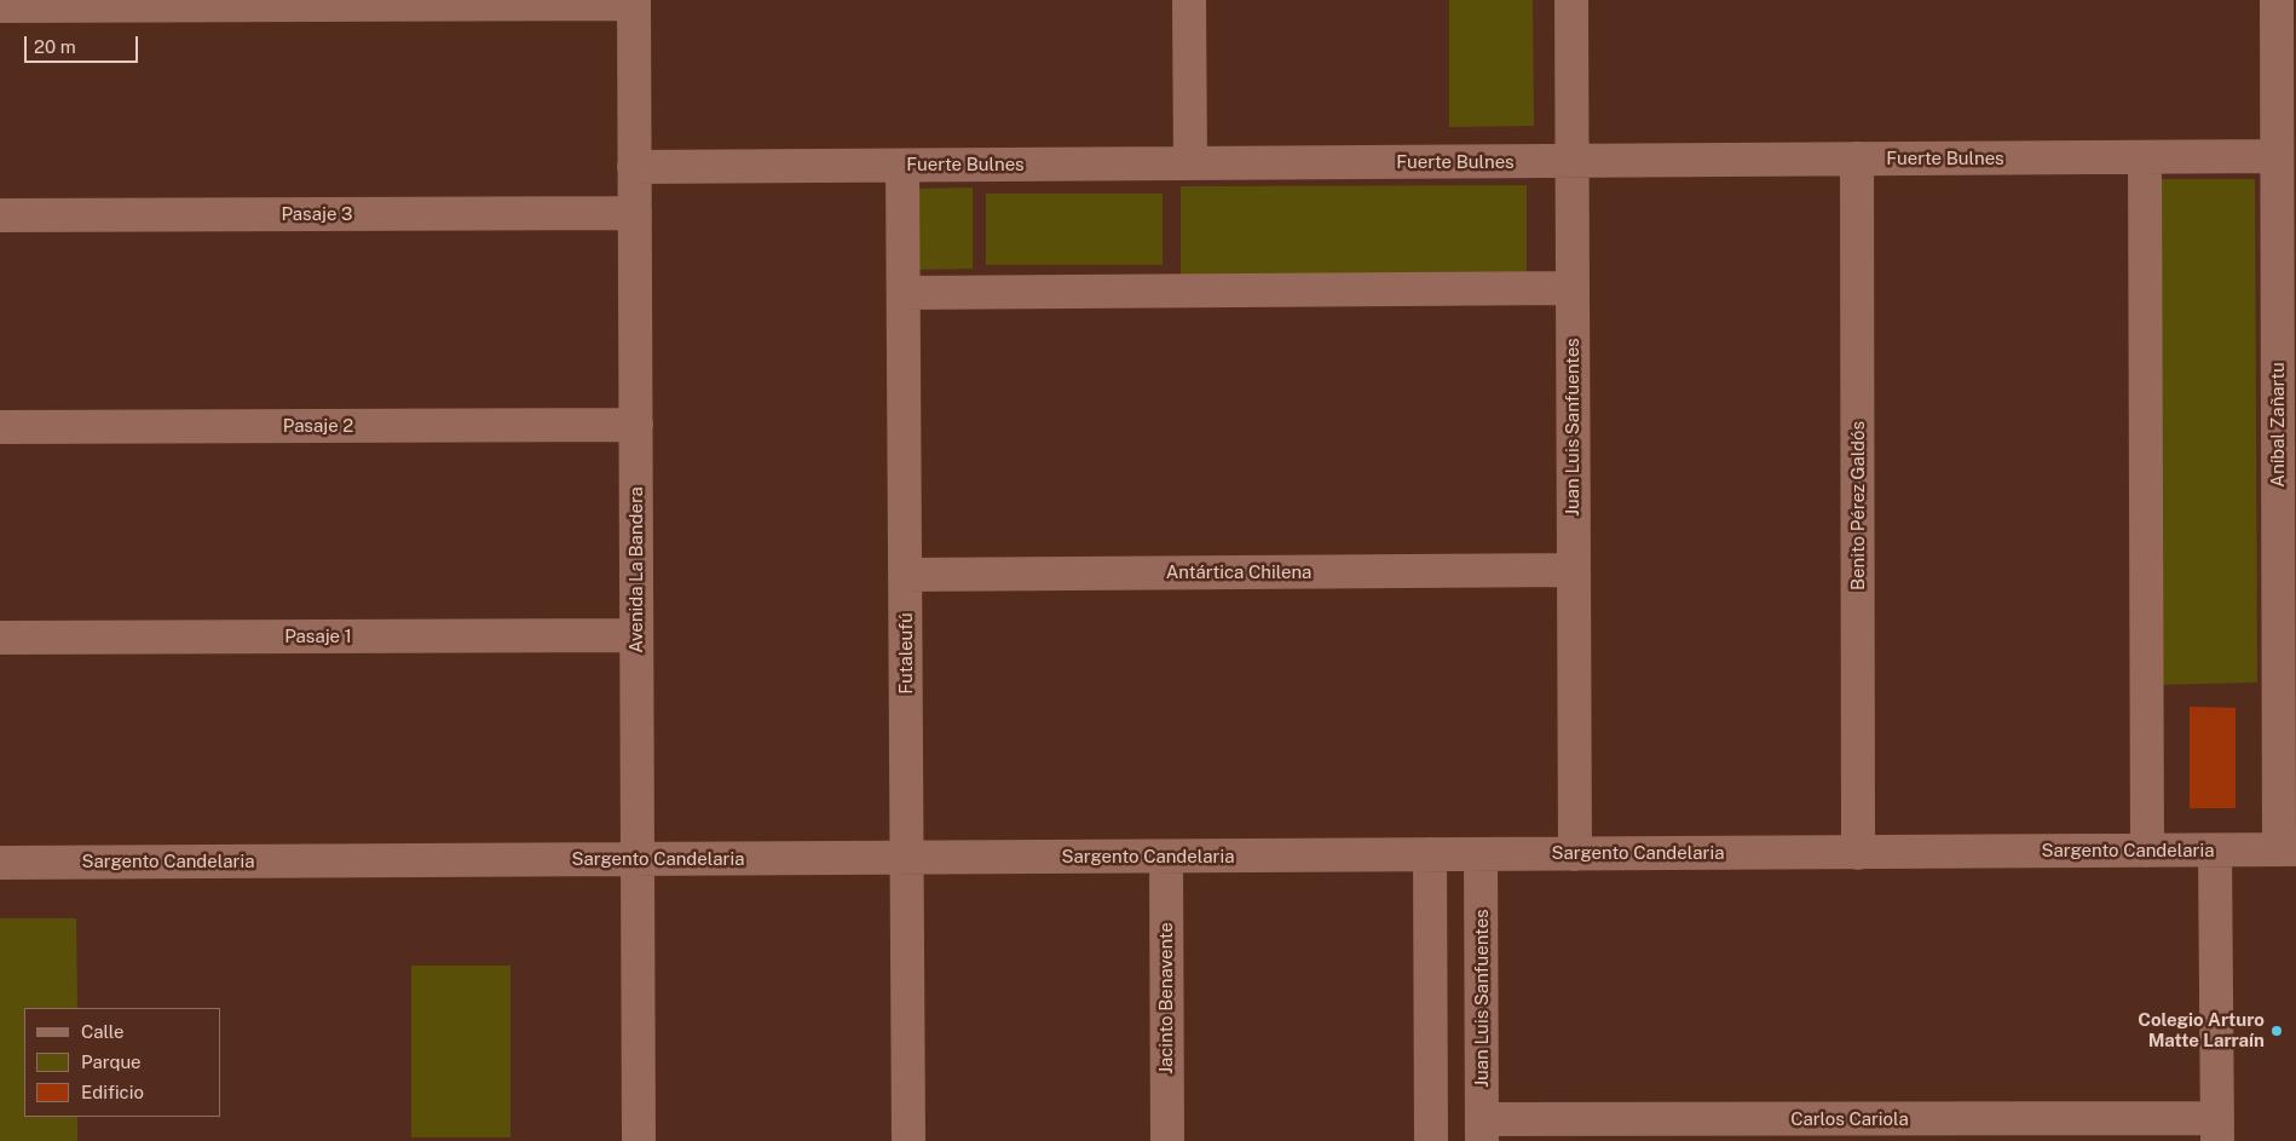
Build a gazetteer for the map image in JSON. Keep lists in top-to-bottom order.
{
  "streets": {
    "street": [
      "Fuerte Bulnes",
      "Pasaje 3",
      "Aníbal Zañartu",
      "Pasaje 2",
      "Juan Luis Sanfuentes",
      "Benito Pérez Galdós",
      "Avenida La Bandera",
      "Antártica Chilena",
      "Pasaje 1",
      "Futaleufú",
      "Sargento Candelaria",
      "Jacinto Benavente",
      "Carlos Cariola"
    ]
  },
  "crossings": [
    ["Fuerte Bulnes", "Aníbal Zañartu"],
    ["Fuerte Bulnes", "Juan Luis Sanfuentes"],
    ["Fuerte Bulnes", "Benito Pérez Galdós"],
    ["Fuerte Bulnes", "Avenida La Bandera"],
    ["Fuerte Bulnes", "Futaleufú"],
    ["Pasaje 3", "Avenida La Bandera"],
    ["Aníbal Zañartu", "Sargento Candelaria"],
    ["Pasaje 2", "Avenida La Bandera"],
    ["Juan Luis Sanfuentes", "Antártica Chilena"],
    ["Juan Luis Sanfuentes", "Sargento Candelaria"],
    ["Juan Luis Sanfuentes", "Carlos Cariola"],
    ["Benito Pérez Galdós", "Sargento Candelaria"],
    ["Avenida La Bandera", "Pasaje 1"],
    ["Avenida La Bandera", "Sargento Candelaria"],
    ["Antártica Chilena", "Futaleufú"],
    ["Futaleufú", "Sargento Candelaria"],
    ["Sargento Candelaria", "Jacinto Benavente"]
  ],
  "places": ["Colegio Arturo Matte Larraín"],
  "legend": ["Calle", "Parque", "Edificio"],
  "scale_bar": "20 m"
}
